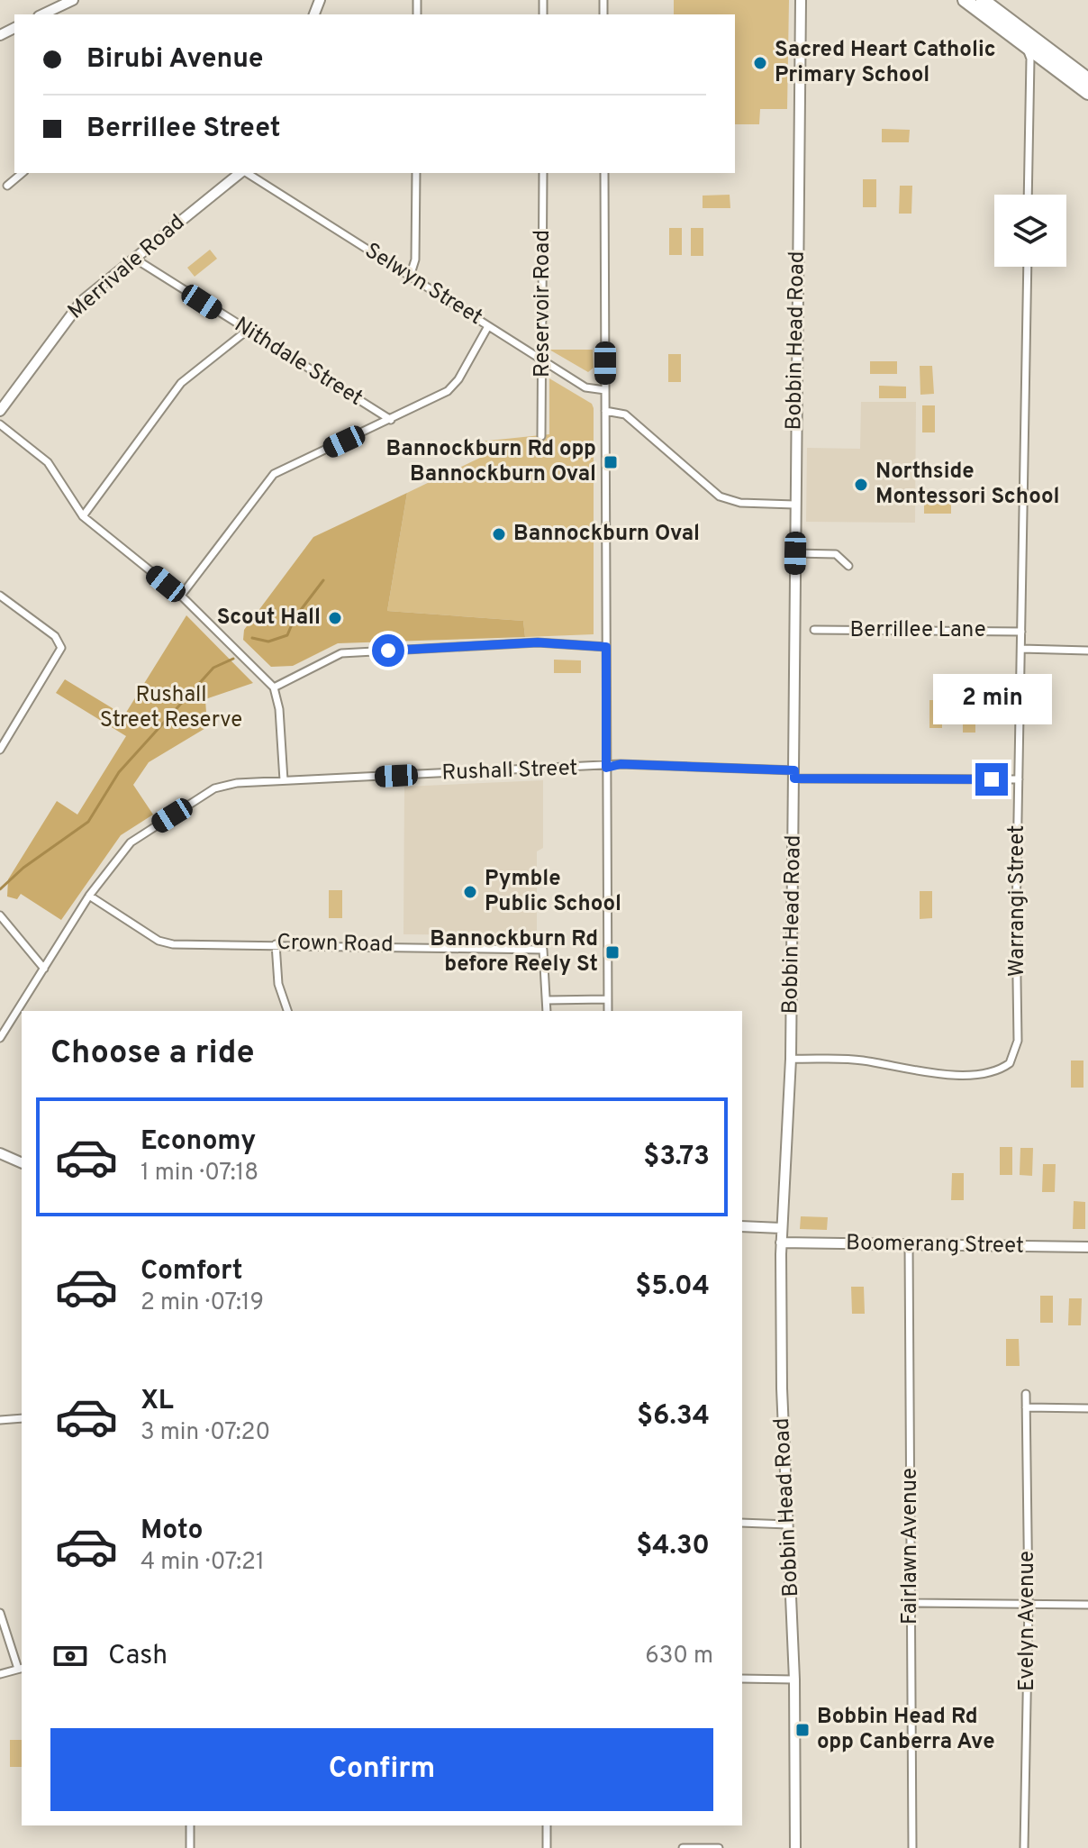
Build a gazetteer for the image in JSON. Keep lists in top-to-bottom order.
{
  "streets": {
    "main road": ["Merrivale Road", "Bobbin Head Road", "Boomerang Street"],
    "street": [
      "Selwyn Street",
      "Reservoir Road",
      "Nithdale Street",
      "Berrillee Lane",
      "Rushall Street",
      "Warrangi Street",
      "Crown Road",
      "Fairlawn Avenue",
      "Evelyn Avenue"
    ]
  },
  "crossings": [
    ["Merrivale Road", "Nithdale Street"],
    ["Selwyn Street", "Reservoir Road"],
    ["Bobbin Head Road", "Rushall Street"],
    ["Bobbin Head Road", "Warrangi Street"],
    ["Bobbin Head Road", "Boomerang Street"],
    ["Berrillee Lane", "Warrangi Street"],
    ["Rushall Street", "Warrangi Street"],
    ["Rushall Street", "Crown Road"],
    ["Boomerang Street", "Fairlawn Avenue"]
  ],
  "parks": ["Rushall Street Reserve"],
  "places": {
    "other": [
      "Sacred Heart Catholic Primary School",
      "Northside Montessori School",
      "Bannockburn Oval",
      "Scout Hall",
      "Pymble Public School"
    ],
    "transit": ["Bannockburn Rd opp Bannockburn Oval", "Bannockburn Rd before Reely St", "Bobbin Head Rd opp Canberra Ave"]
  },
  "page": {
    "banner": ["Birubi Avenue", "Berrillee Street"],
    "bubble": "2 min",
    "heading": "Choose a ride",
    "list": [
      {
        "name": "Economy",
        "note": "1 min · 07:18",
        "value": "$3.73"
      },
      {
        "name": "Comfort",
        "note": "2 min · 07:19",
        "value": "$5.04"
      },
      {
        "name": "XL",
        "note": "3 min · 07:20",
        "value": "$6.34"
      },
      {
        "name": "Moto",
        "note": "4 min · 07:21",
        "value": "$4.30"
      }
    ],
    "pay": ["Cash", "630 m"],
    "buttons": "Confirm"
  }
}
